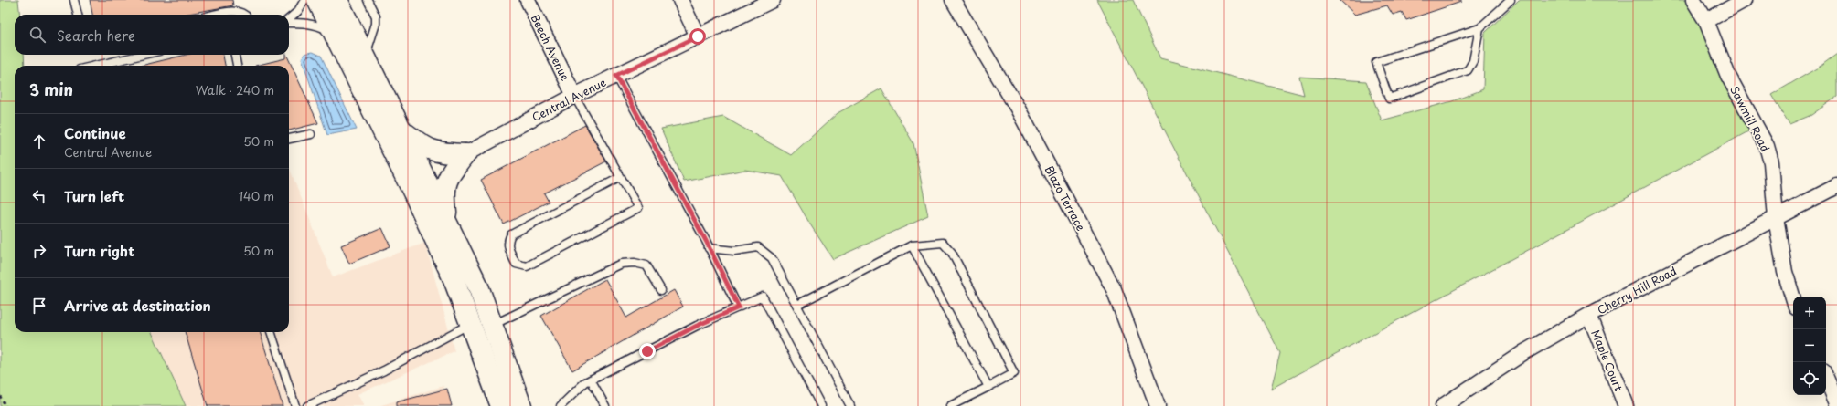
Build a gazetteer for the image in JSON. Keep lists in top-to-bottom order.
{
  "streets": {
    "street": [
      "Beech Avenue",
      "Central Avenue",
      "Sawmill Road",
      "Blazo Terrace",
      "Cherry Hill Road",
      "Maple Court"
    ]
  },
  "crossings": [
    ["Beech Avenue", "Central Avenue"],
    ["Sawmill Road", "Cherry Hill Road"],
    ["Cherry Hill Road", "Maple Court"]
  ],
  "page": {
    "search": "Search here",
    "heading": ["3 min", "Walk · 240 m"],
    "list": [
      ["Continue", "Central Avenue", "50 m"],
      ["Turn left", "140 m"],
      ["Turn right", "50 m"],
      "Arrive at destination"
    ],
    "map_buttons": ["+", "−"]
  }
}
